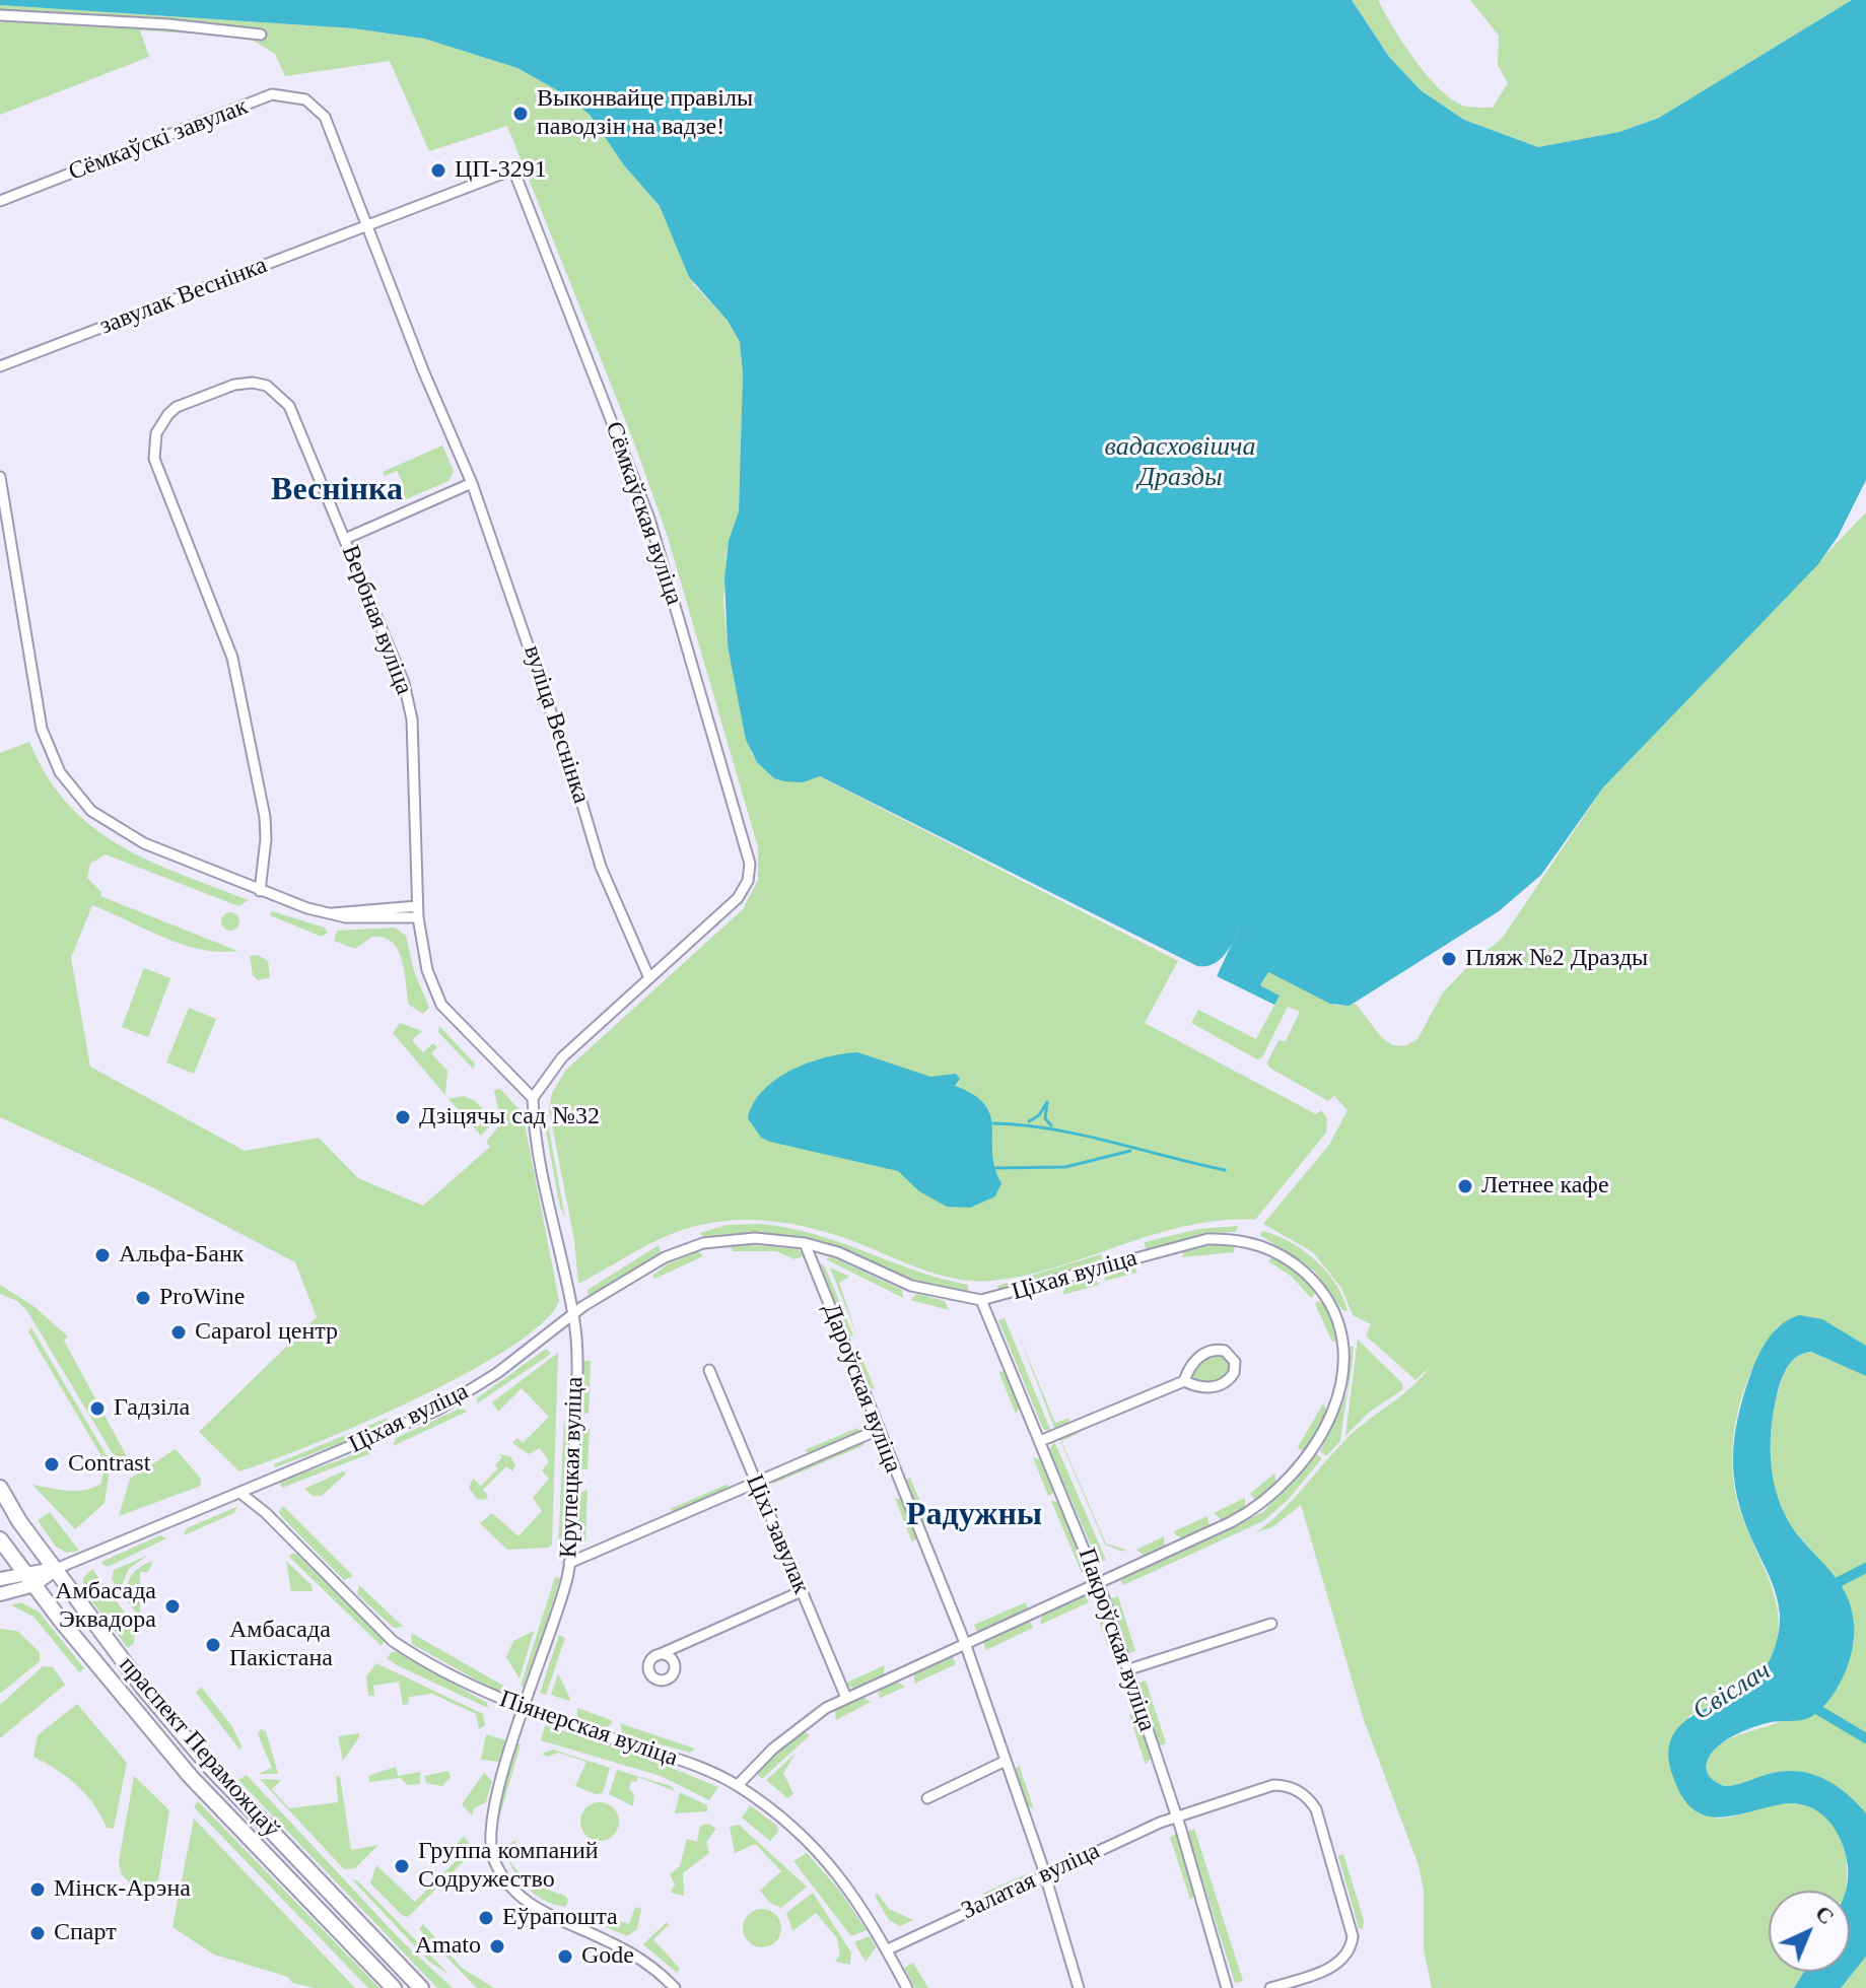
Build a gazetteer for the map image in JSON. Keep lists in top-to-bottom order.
{
  "streets": {
    "main road": ["праспект Пераможцаў"],
    "street": [
      "Сёмкаўскі завулак",
      "завулак Веснінка",
      "Сёмкаўская вуліца",
      "Вербная вуліца",
      "вуліца Веснінка",
      "Ціхая вуліца",
      "Дароўская вуліца",
      "Крупецкая вуліца",
      "Ціхі завулак",
      "Пакроўская вуліца",
      "Піянерская вуліца",
      "Залатая вуліца"
    ]
  },
  "crossings": [
    ["Сёмкаўскі завулак", "вуліца Веснінка"],
    ["завулак Веснінка", "Сёмкаўская вуліца"],
    ["завулак Веснінка", "вуліца Веснінка"],
    ["Сёмкаўская вуліца", "вуліца Веснінка"],
    ["Ціхая вуліца", "Дароўская вуліца"],
    ["Ціхая вуліца", "Крупецкая вуліца"],
    ["Ціхая вуліца", "Ціхі завулак"],
    ["Ціхая вуліца", "Пакроўская вуліца"],
    ["Ціхая вуліца", "Піянерская вуліца"],
    ["Ціхая вуліца", "праспект Пераможцаў"],
    ["Дароўская вуліца", "Залатая вуліца"],
    ["Крупецкая вуліца", "Піянерская вуліца"],
    ["Пакроўская вуліца", "Залатая вуліца"],
    ["Піянерская вуліца", "Залатая вуліца"]
  ],
  "districts": ["Веснінка", "Радужны"],
  "water": ["вадасховішча Дразды", "Свіслач"],
  "places": [
    "Выконвайце правілы паводзін на вадзе!",
    "ЦП-3291",
    "Пляж №2 Дразды",
    "Дзіцячы сад №32",
    "Летнее кафе",
    "Альфа-Банк",
    "ProWine",
    "Caparol центр",
    "Гадзіла",
    "Contrast",
    "Амбасада Эквадора",
    "Амбасада Пакістана",
    "Группа компаний Содружество",
    "Мінск-Арэна",
    "Еўрапошта",
    "Спарт",
    "Amato",
    "Gode"
  ],
  "north": "top right"
}
